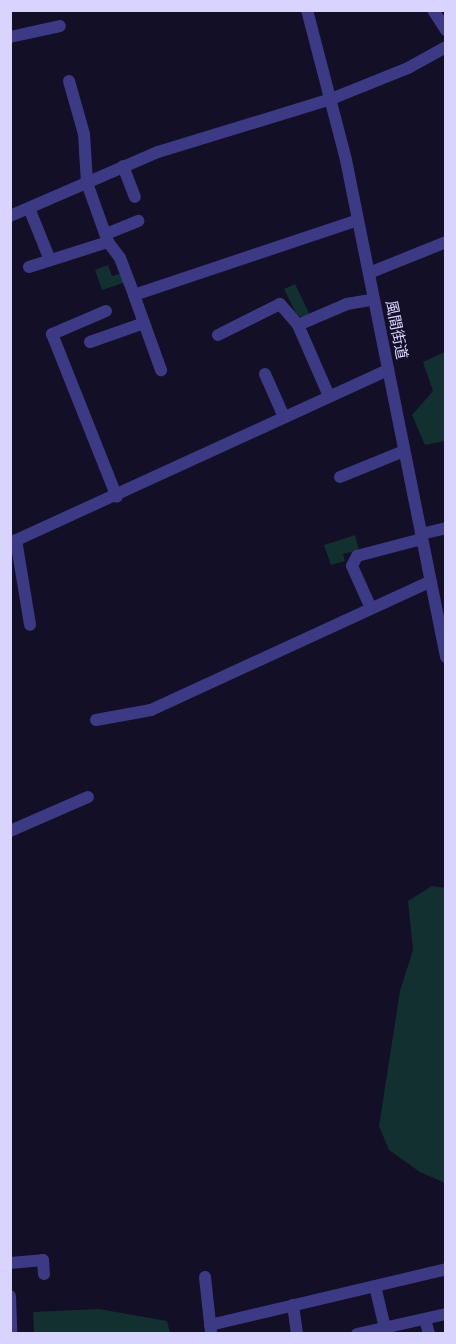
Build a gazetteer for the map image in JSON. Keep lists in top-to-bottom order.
{
  "streets": {
    "street": ["風間街道"]
  }
}
